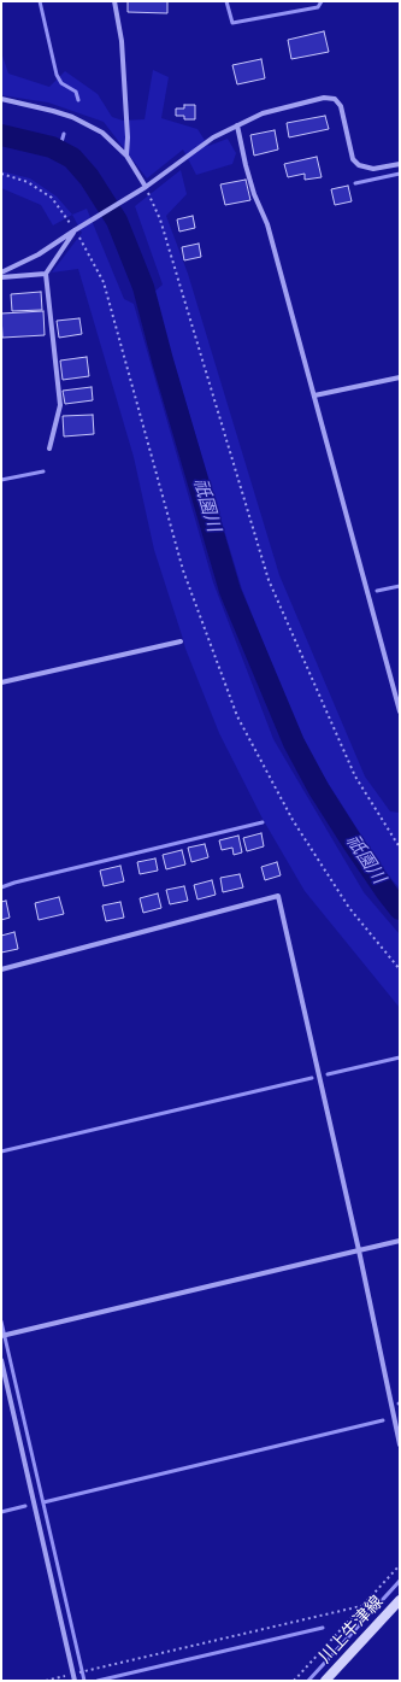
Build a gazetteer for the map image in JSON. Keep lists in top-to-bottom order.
{
  "streets": {
    "main road": ["川上牛津線"]
  },
  "water": ["祇園川"]
}
